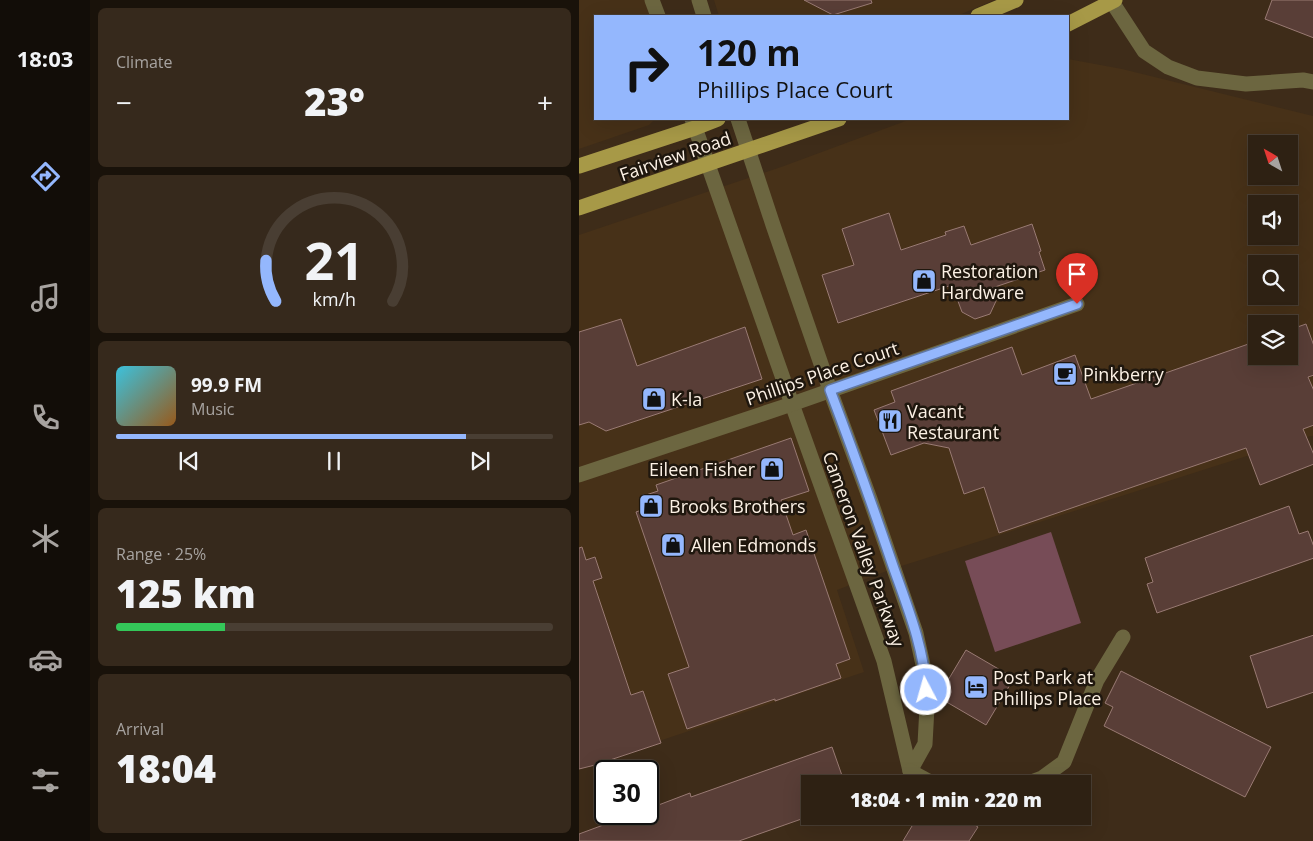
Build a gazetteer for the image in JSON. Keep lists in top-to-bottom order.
{
  "streets": {
    "main road": ["Fairview Road"],
    "street": ["Phillips Place Court", "Cameron Valley Parkway"]
  },
  "crossings": [
    ["Fairview Road", "Cameron Valley Parkway"],
    ["Phillips Place Court", "Cameron Valley Parkway"]
  ],
  "places": {
    "shop": [
      "Restoration Hardware",
      "K-la",
      "Eileen Fisher",
      "Brooks Brothers",
      "Allen Edmonds"
    ],
    "cafe": ["Pinkberry"],
    "restaurant": ["Vacant Restaurant"],
    "hotel": ["Post Park at Phillips Place"]
  },
  "north": "top left",
  "page": {
    "tabs": "18:03",
    "tile": [
      "Climate",
      ["Range · 25%", "125 km"],
      ["Arrival", "18:04"]
    ],
    "turn": ["120 m", "Phillips Place Court"],
    "heat": ["−", "23°", "+"],
    "song": ["99.9 FM", "Music"],
    "limit": "30",
    "trip": "18:04 · 1 min · 220 m",
    "gauge": ["21", "km/h"]
  }
}
